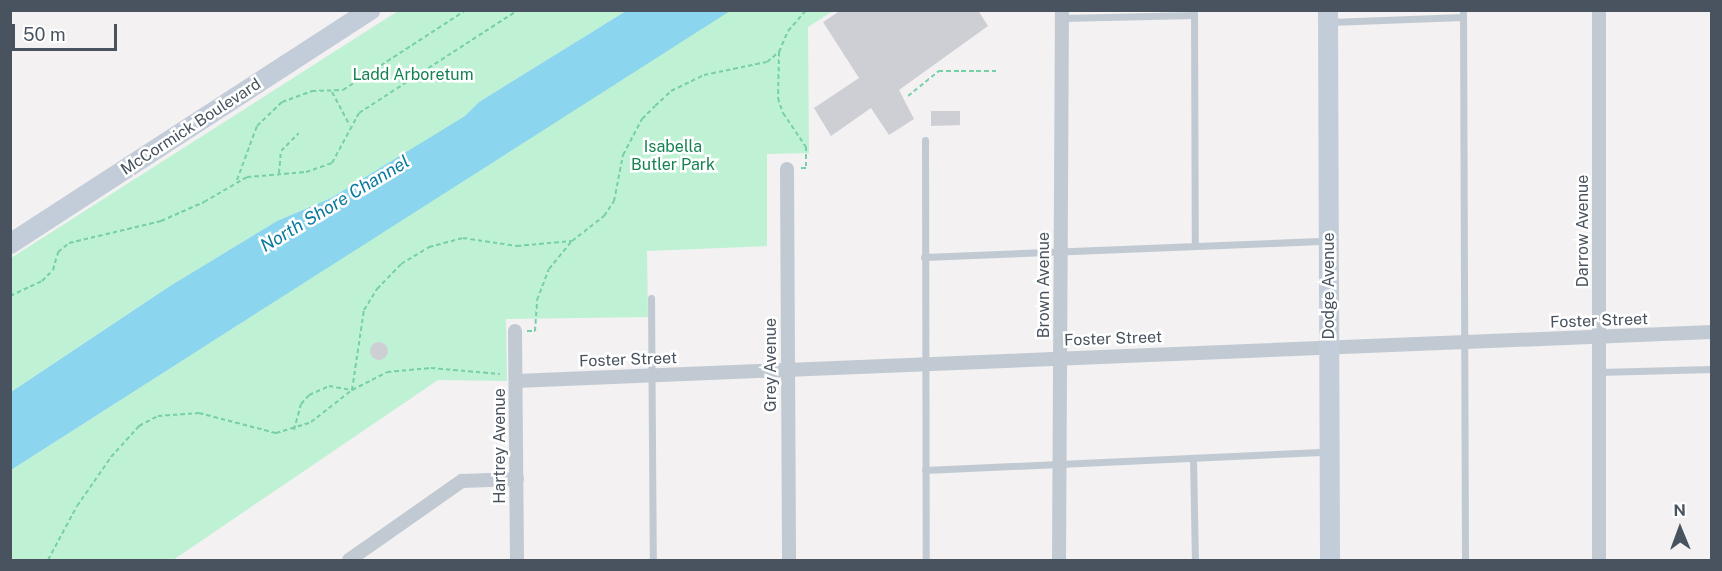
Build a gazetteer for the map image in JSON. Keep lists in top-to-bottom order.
{
  "streets": {
    "street": [
      "McCormick Boulevard",
      "Darrow Avenue",
      "Brown Avenue",
      "Dodge Avenue",
      "Foster Street",
      "Grey Avenue",
      "Hartrey Avenue"
    ]
  },
  "crossings": [
    ["Darrow Avenue", "Foster Street"],
    ["Brown Avenue", "Foster Street"],
    ["Dodge Avenue", "Foster Street"],
    ["Foster Street", "Grey Avenue"],
    ["Foster Street", "Hartrey Avenue"]
  ],
  "water": ["North Shore Channel"],
  "parks": ["Ladd Arboretum", "Isabella Butler Park"],
  "scale_bar": "50 m",
  "north": "top"
}
